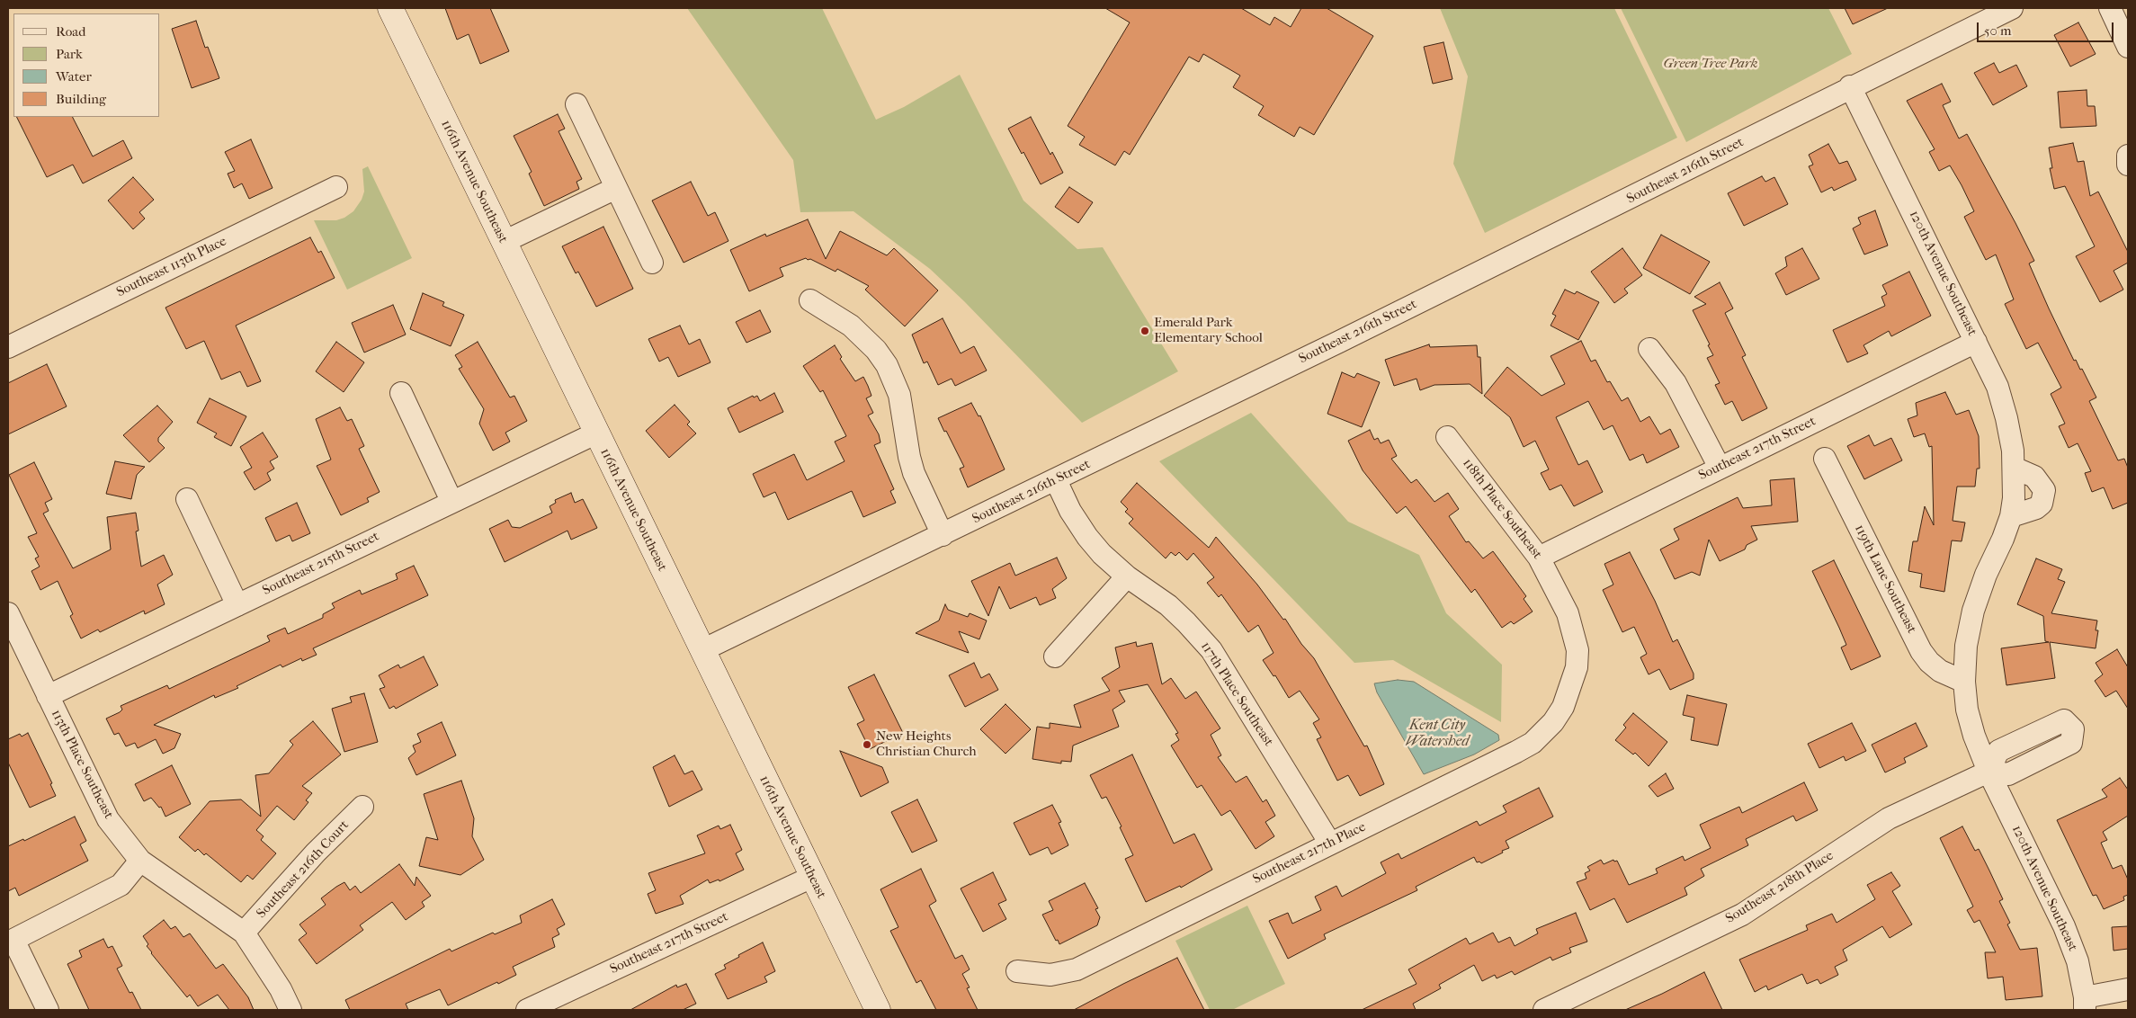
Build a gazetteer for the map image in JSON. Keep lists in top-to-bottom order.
{
  "streets": {
    "main road": ["116th Avenue Southeast"],
    "street": [
      "Southeast 216th Street",
      "Southeast 113th Place",
      "120th Avenue Southeast",
      "Southeast 217th Street",
      "118th Place Southeast",
      "Southeast 215th Street",
      "119th Lane Southeast",
      "117th Place Southeast",
      "113th Place Southeast",
      "Southeast 217th Place",
      "Southeast 216th Court",
      "Southeast 218th Place"
    ]
  },
  "crossings": [
    ["Southeast 216th Street", "116th Avenue Southeast"],
    ["Southeast 216th Street", "120th Avenue Southeast"],
    ["Southeast 216th Street", "117th Place Southeast"],
    ["116th Avenue Southeast", "Southeast 217th Street"],
    ["116th Avenue Southeast", "Southeast 215th Street"],
    ["120th Avenue Southeast", "Southeast 217th Street"],
    ["120th Avenue Southeast", "119th Lane Southeast"],
    ["120th Avenue Southeast", "Southeast 218th Place"],
    ["Southeast 217th Street", "118th Place Southeast"],
    ["118th Place Southeast", "Southeast 217th Place"],
    ["Southeast 215th Street", "113th Place Southeast"],
    ["117th Place Southeast", "Southeast 217th Place"],
    ["113th Place Southeast", "Southeast 216th Court"]
  ],
  "water": ["Kent City Watershed"],
  "parks": ["Green Tree Park"],
  "places": ["Emerald Park Elementary School", "New Heights Christian Church"],
  "legend": [
    "Road",
    "Park",
    "Water",
    "Building"
  ],
  "scale_bar": "50 m"
}
